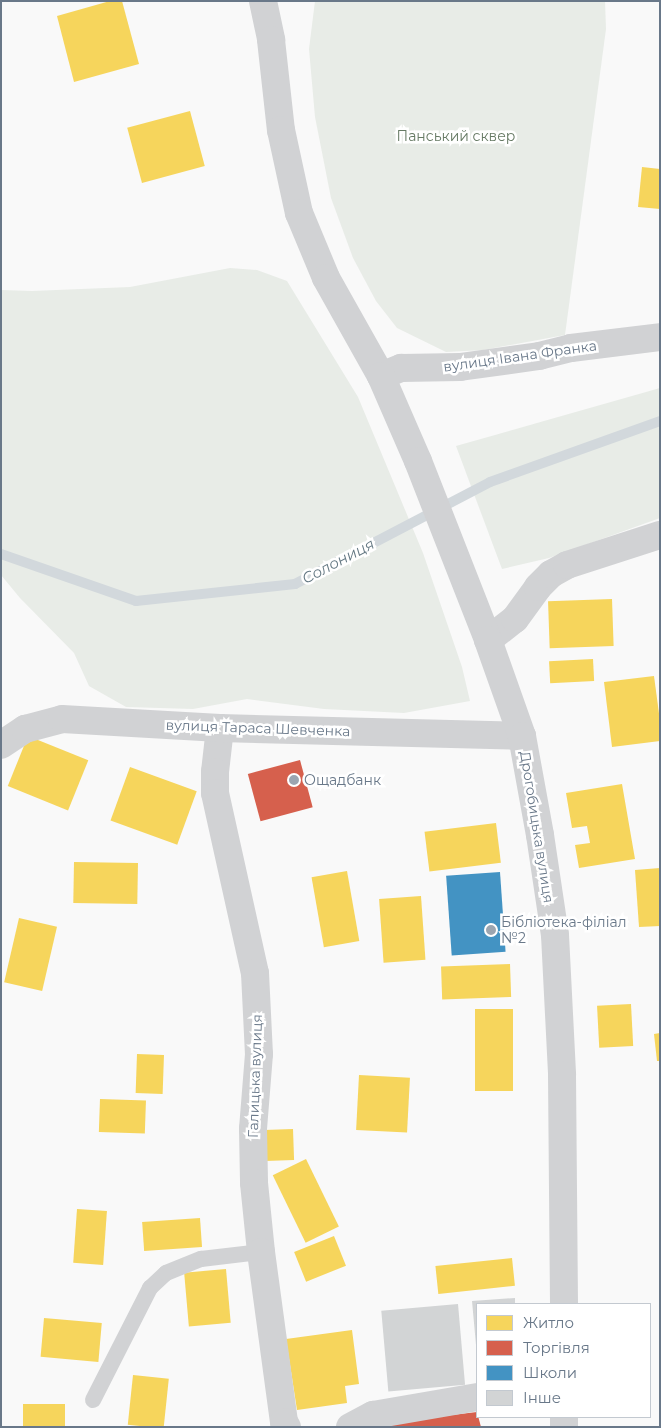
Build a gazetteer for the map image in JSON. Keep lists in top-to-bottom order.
{
  "streets": {
    "street": [
      "вулиця Івана Франка",
      "вулиця Тараса Шевченка",
      "Дрогобицька вулиця",
      "Галицька вулиця"
    ]
  },
  "crossings": [
    ["вулиця Івана Франка", "Дрогобицька вулиця"],
    ["вулиця Тараса Шевченка", "Дрогобицька вулиця"],
    ["вулиця Тараса Шевченка", "Галицька вулиця"]
  ],
  "water": ["Солониця"],
  "parks": ["Панський сквер"],
  "places": ["Ощадбанк", "Бібліотека-філіал №2"],
  "legend": [
    "Житло",
    "Торгівля",
    "Школи",
    "Інше"
  ]
}
